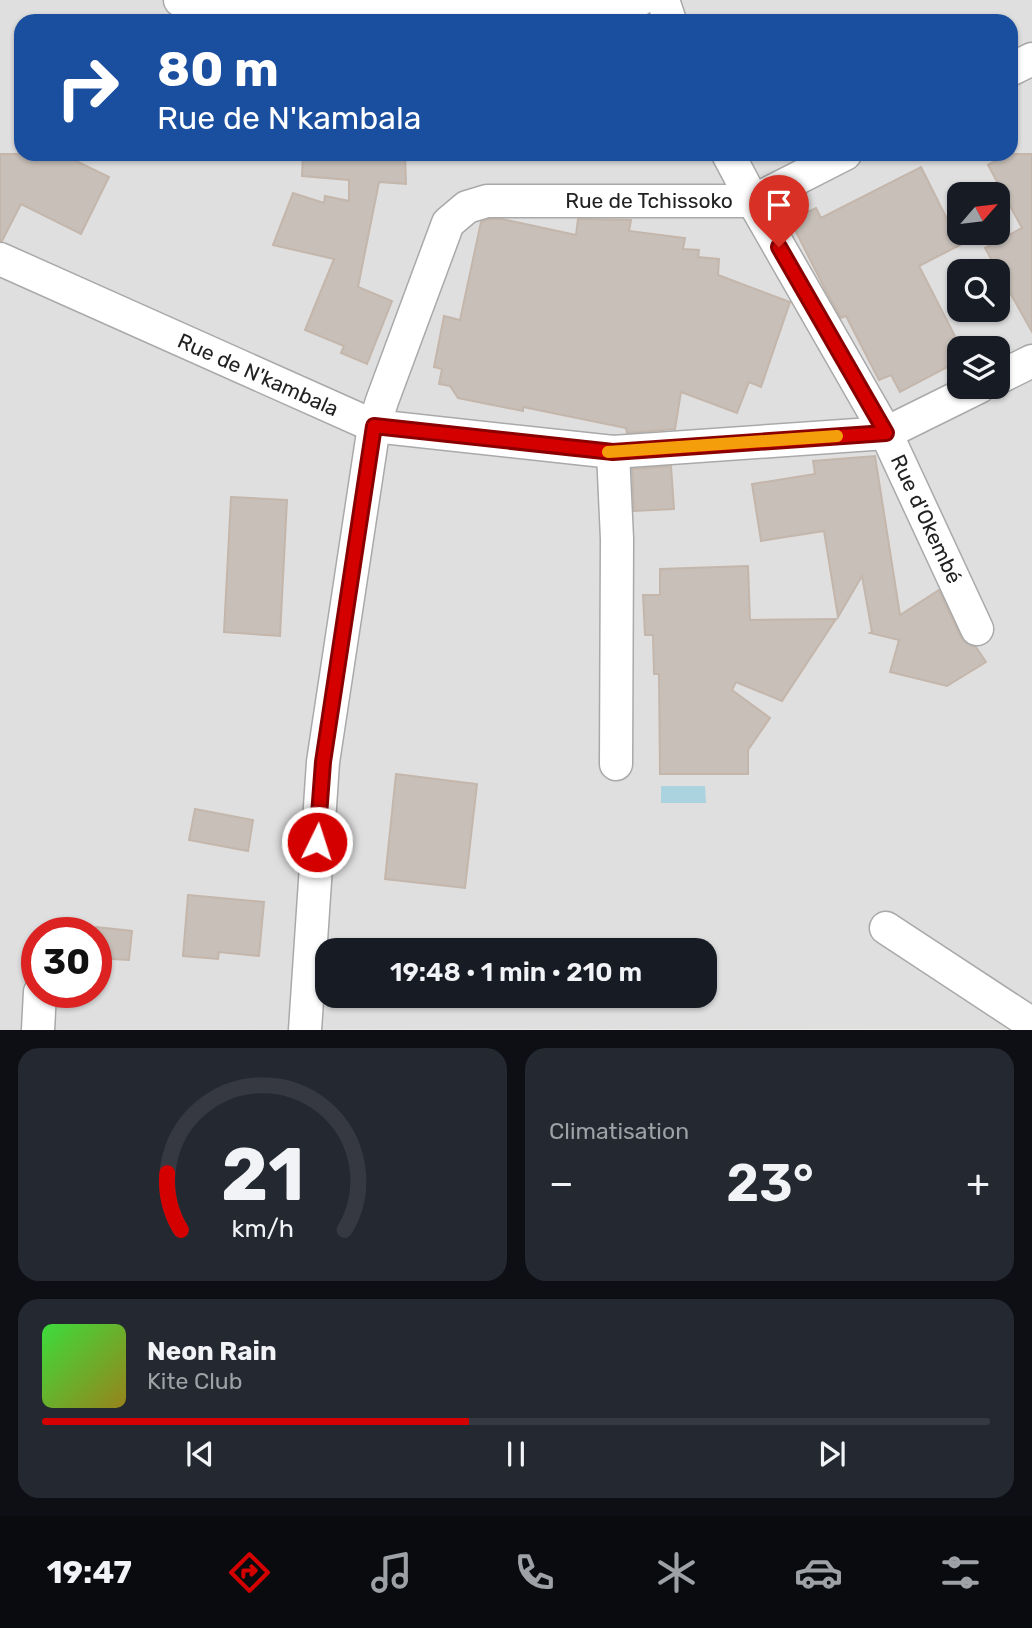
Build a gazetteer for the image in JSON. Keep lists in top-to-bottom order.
{
  "streets": {
    "street": ["Rue de Tchissoko", "Rue de N'kambala", "Rue d'Okembé"]
  },
  "crossings": [
    ["Rue de Tchissoko", "Rue de N'kambala"],
    ["Rue de Tchissoko", "Rue d'Okembé"],
    ["Rue de N'kambala", "Rue d'Okembé"]
  ],
  "north": "top right",
  "page": {
    "turn": ["80 m", "Rue de N'kambala"],
    "limit": "30",
    "trip": "19:48 · 1 min · 210 m",
    "tile": "Climatisation",
    "heat": ["−", "23°", "+"],
    "song": ["Neon Rain", "Kite Club"],
    "tabs": "19:47",
    "gauge": ["21", "km/h"]
  }
}
